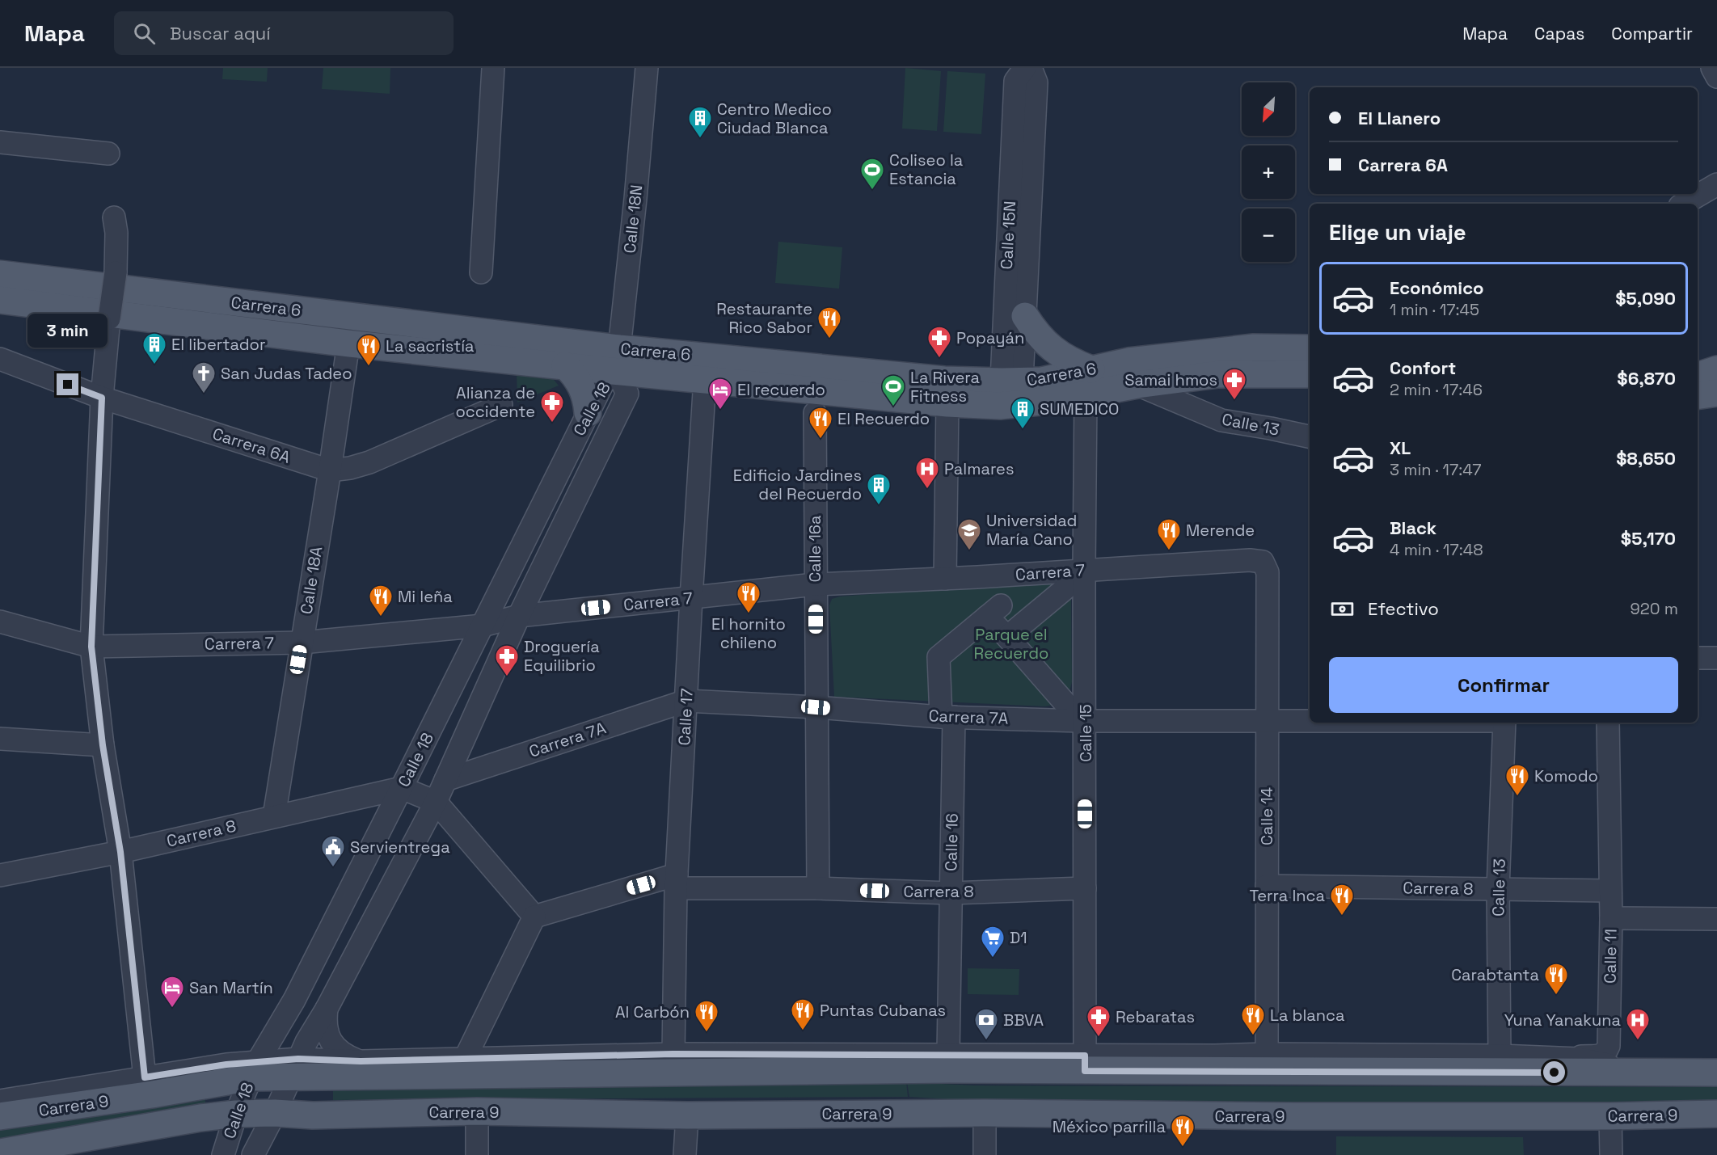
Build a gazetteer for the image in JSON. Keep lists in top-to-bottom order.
{
  "streets": {
    "main road": ["Carrera 6", "Carrera 9"],
    "street": [
      "Calle 18N",
      "Calle 15N",
      "Calle 18",
      "Calle 13",
      "Carrera 6A",
      "Calle 16a",
      "Carrera 7",
      "Calle 18A",
      "Calle 17",
      "Carrera 7A",
      "Calle 15",
      "Calle 14",
      "Carrera 8",
      "Calle 16",
      "Calle 11"
    ]
  },
  "crossings": [
    ["Calle 18N", "Carrera 6"],
    ["Calle 18N", "Calle 18"],
    ["Calle 15N", "Carrera 6"],
    ["Carrera 6", "Calle 18"],
    ["Carrera 6", "Calle 13"],
    ["Carrera 6", "Calle 18A"],
    ["Carrera 6", "Calle 17"],
    ["Carrera 6", "Calle 15"],
    ["Calle 18", "Carrera 7"],
    ["Calle 18", "Carrera 7A"],
    ["Calle 18", "Carrera 8"],
    ["Calle 18", "Carrera 9"],
    ["Calle 13", "Carrera 8"],
    ["Carrera 6A", "Calle 18A"],
    ["Calle 16a", "Carrera 7"],
    ["Calle 16a", "Carrera 7A"],
    ["Calle 16a", "Carrera 8"],
    ["Carrera 7", "Calle 18A"],
    ["Carrera 7", "Calle 17"],
    ["Carrera 7", "Calle 15"],
    ["Carrera 7", "Calle 14"],
    ["Calle 18A", "Carrera 8"],
    ["Calle 17", "Carrera 7A"],
    ["Calle 17", "Carrera 8"],
    ["Carrera 7A", "Calle 15"],
    ["Carrera 7A", "Calle 14"],
    ["Carrera 7A", "Calle 16"],
    ["Calle 15", "Carrera 8"],
    ["Calle 15", "Carrera 9"],
    ["Calle 14", "Carrera 8"],
    ["Calle 14", "Carrera 9"],
    ["Carrera 8", "Calle 16"],
    ["Carrera 8", "Calle 11"]
  ],
  "parks": ["Parque el Recuerdo"],
  "places": {
    "building": [
      "Centro Medico Ciudad Blanca",
      "El libertador",
      "SUMEDICO",
      "Edificio Jardines del Recuerdo"
    ],
    "sports": ["Coliseo la Estancia", "La Rivera Fitness"],
    "restaurant": [
      "Restaurante Rico Sabor",
      "La sacristía",
      "El Recuerdo",
      "Merende",
      "El hornito chileno",
      "Mi leña",
      "Komodo",
      "Terra Inca",
      "Carabtanta",
      "Puntas Cubanas",
      "Al Carbón",
      "La blanca",
      "México parrilla"
    ],
    "pharmacy": [
      "Popayán",
      "Samai hmos",
      "Alianza de occidente",
      "Droguería Equilibrio",
      "Rebaratas"
    ],
    "church": ["San Judas Tadeo"],
    "hotel": ["El recuerdo", "San Martín"],
    "hospital": ["Palmares", "Yuna Yanakuna"],
    "school or university": ["Universidad María Cano"],
    "public building": ["Servientrega"],
    "supermarket": ["D1"],
    "bank": ["BBVA"]
  },
  "north": "bottom left",
  "page": {
    "header": "Mapa",
    "search": "Buscar aquí",
    "nav": ["Mapa", "Capas", "Compartir"],
    "map_buttons": ["+", "−"],
    "banner": ["El Llanero", "Carrera 6A"],
    "heading": "Elige un viaje",
    "list": [
      {
        "name": "Económico",
        "note": "1 min · 17:45",
        "value": "$5,090"
      },
      {
        "name": "Confort",
        "note": "2 min · 17:46",
        "value": "$6,870"
      },
      {
        "name": "XL",
        "note": "3 min · 17:47",
        "value": "$8,650"
      },
      {
        "name": "Black",
        "note": "4 min · 17:48",
        "value": "$5,170"
      }
    ],
    "bubble": "3 min",
    "pay": ["Efectivo", "920 m"],
    "buttons": "Confirmar"
  }
}
